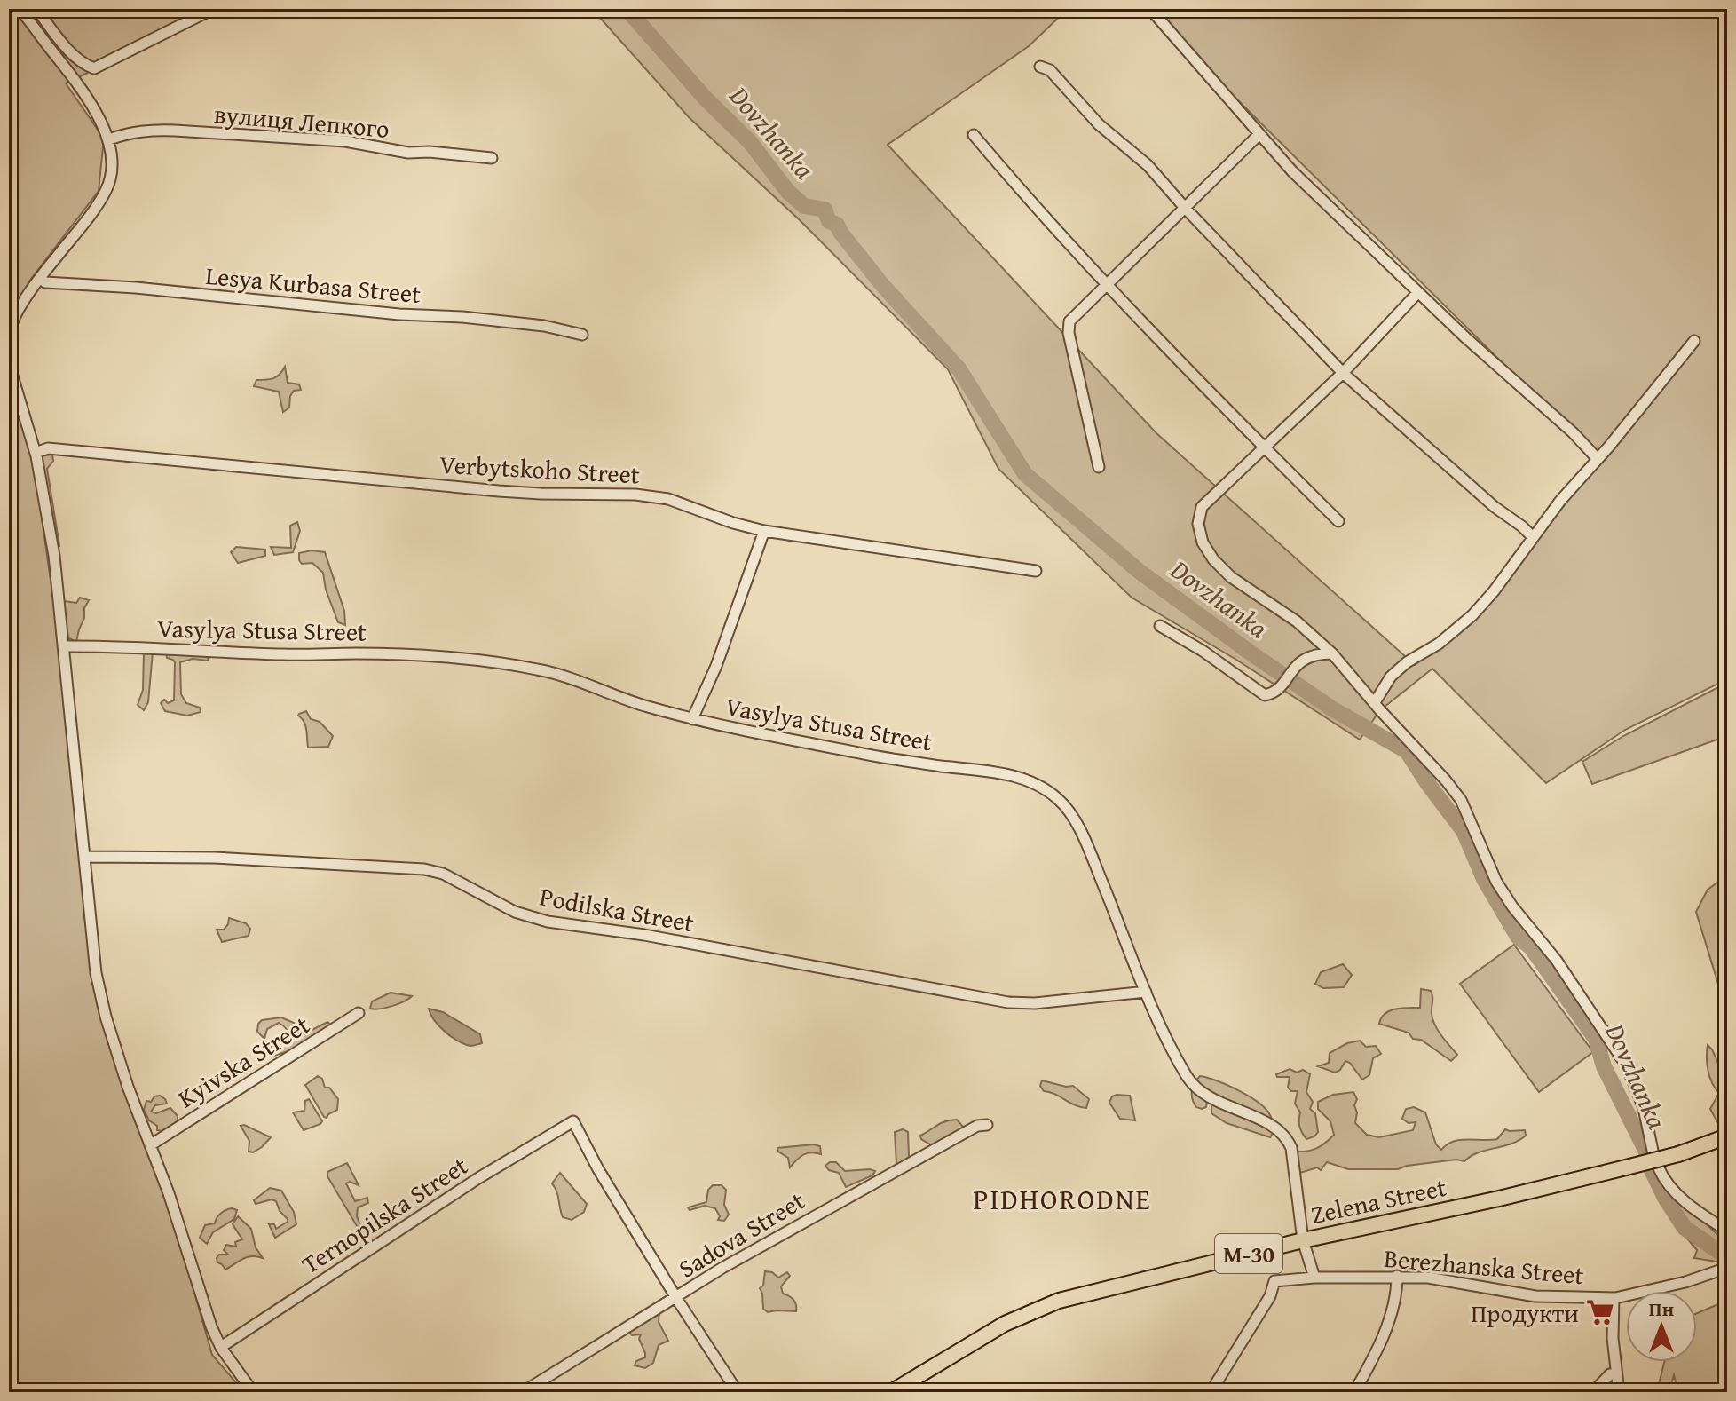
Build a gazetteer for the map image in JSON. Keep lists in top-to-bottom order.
{
  "streets": {
    "highway": ["Zelena Street", "М-30"],
    "street": [
      "вулиця Лепкого",
      "Lesya Kurbasa Street",
      "Verbytskoho Street",
      "Vasylya Stusa Street",
      "Podilska Street",
      "Kyivska Street",
      "Ternopilska Street",
      "Sadova Street",
      "Berezhanska Street"
    ]
  },
  "crossings": [
    ["Vasylya Stusa Street", "Podilska Street"],
    ["Vasylya Stusa Street", "Zelena Street"],
    ["Ternopilska Street", "Sadova Street"]
  ],
  "districts": ["PIDHORODNE"],
  "water": ["Dovzhanka"],
  "places": {
    "supermarket": ["Продукти"]
  },
  "north": "top"
}
